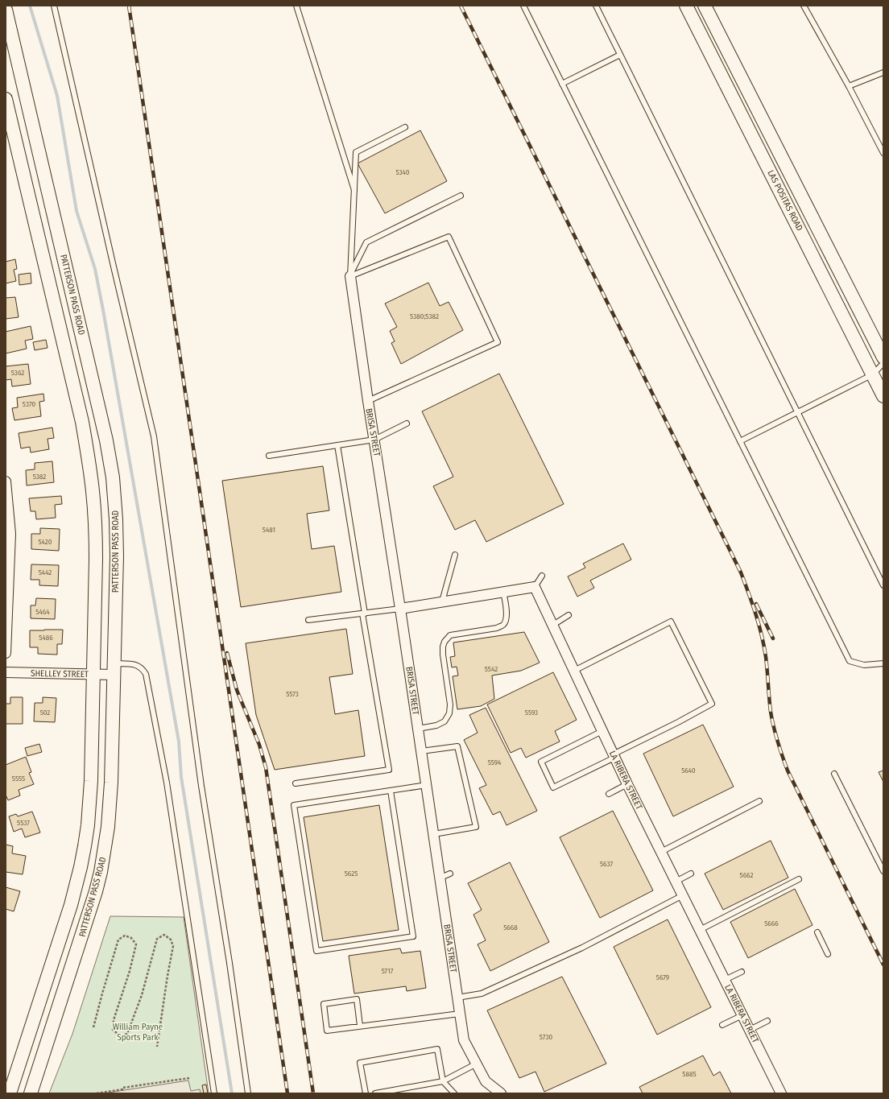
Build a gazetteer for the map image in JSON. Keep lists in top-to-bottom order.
{
  "streets": {
    "main road": ["LAS POSITAS ROAD", "PATTERSON PASS ROAD"],
    "street": ["BRISA STREET", "SHELLEY STREET", "LA RIBERA STREET"]
  },
  "crossings": [
    ["PATTERSON PASS ROAD", "SHELLEY STREET"]
  ],
  "parks": ["William Payne Sports Park"],
  "house_numbers": [
    "5340",
    "5380;5382",
    "5362",
    "5370",
    "5382",
    "5481",
    "5420",
    "5442",
    "5464",
    "5486",
    "5542",
    "5573",
    "502",
    "5593",
    "5594",
    "5640",
    "5555",
    "5537",
    "5637",
    "5625",
    "5662",
    "5666",
    "5668",
    "5717",
    "5679",
    "5730",
    "5885"
  ]
}
